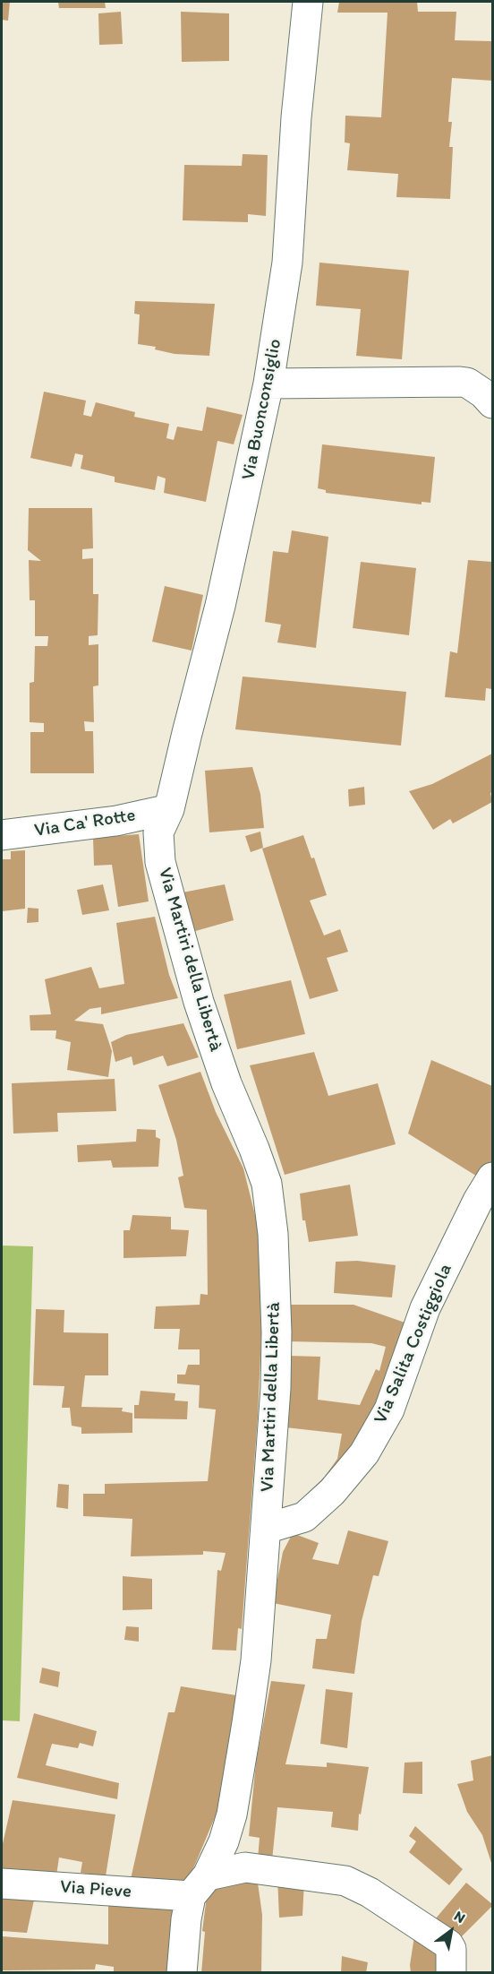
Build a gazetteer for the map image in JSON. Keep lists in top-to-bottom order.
{
  "streets": {
    "street": [
      "Via Buonconsiglio",
      "Via Ca' Rotte",
      "Via Martiri della Libertà",
      "Via Salita Costiggiola",
      "Via Pieve"
    ]
  },
  "crossings": [
    ["Via Buonconsiglio", "Via Ca' Rotte"],
    ["Via Buonconsiglio", "Via Martiri della Libertà"],
    ["Via Ca' Rotte", "Via Martiri della Libertà"],
    ["Via Martiri della Libertà", "Via Salita Costiggiola"],
    ["Via Martiri della Libertà", "Via Pieve"]
  ],
  "north": "top right"
}
